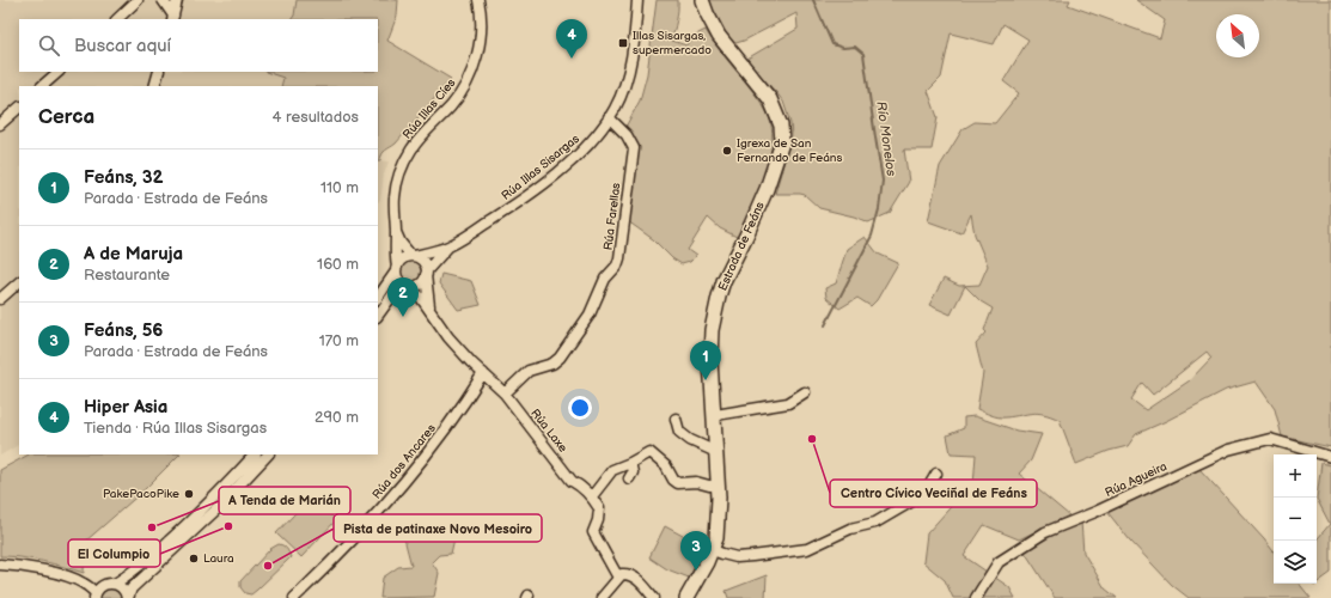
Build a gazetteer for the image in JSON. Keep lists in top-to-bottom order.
{
  "streets": {
    "street": [
      "Rúa Illas Cíes",
      "Rúa Illas Sisargas",
      "Rúa Farellas",
      "Estrada de Feáns",
      "Rúa Laxe",
      "Rúa dos Ancares",
      "Rúa Agueira"
    ]
  },
  "crossings": [
    ["Rúa Illas Cíes", "Rúa Illas Sisargas"],
    ["Rúa Illas Cíes", "Rúa Laxe"],
    ["Rúa Illas Sisargas", "Rúa Farellas"],
    ["Rúa Illas Sisargas", "Rúa Laxe"],
    ["Rúa Farellas", "Rúa Laxe"],
    ["Rúa Laxe", "Rúa dos Ancares"]
  ],
  "water": ["Río Monelos"],
  "places": {
    "transit": ["Illas Sisargas, supermercado"],
    "other": [
      "Igrexa de San Fernando de Feáns",
      "Centro Cívico Veciñal de Feáns",
      "PakePacoPike",
      "El Columpio",
      "A Tenda de Marián",
      "Laura",
      "Pista de patinaxe Novo Mesoiro"
    ]
  },
  "north": "top left",
  "page": {
    "pins": [
      "4",
      "2",
      "1",
      "3"
    ],
    "search": "Buscar aquí",
    "heading": ["Cerca", "4 resultados"],
    "list": [
      {
        "mark": "1",
        "name": "Feáns, 32",
        "note": "Parada · Estrada de Feáns",
        "value": "110 m"
      },
      {
        "mark": "2",
        "name": "A de Maruja",
        "note": "Restaurante",
        "value": "160 m"
      },
      {
        "mark": "3",
        "name": "Feáns, 56",
        "note": "Parada · Estrada de Feáns",
        "value": "170 m"
      },
      {
        "mark": "4",
        "name": "Hiper Asia",
        "note": "Tienda · Rúa Illas Sisargas",
        "value": "290 m"
      }
    ],
    "map_buttons": ["+", "−"]
  }
}
